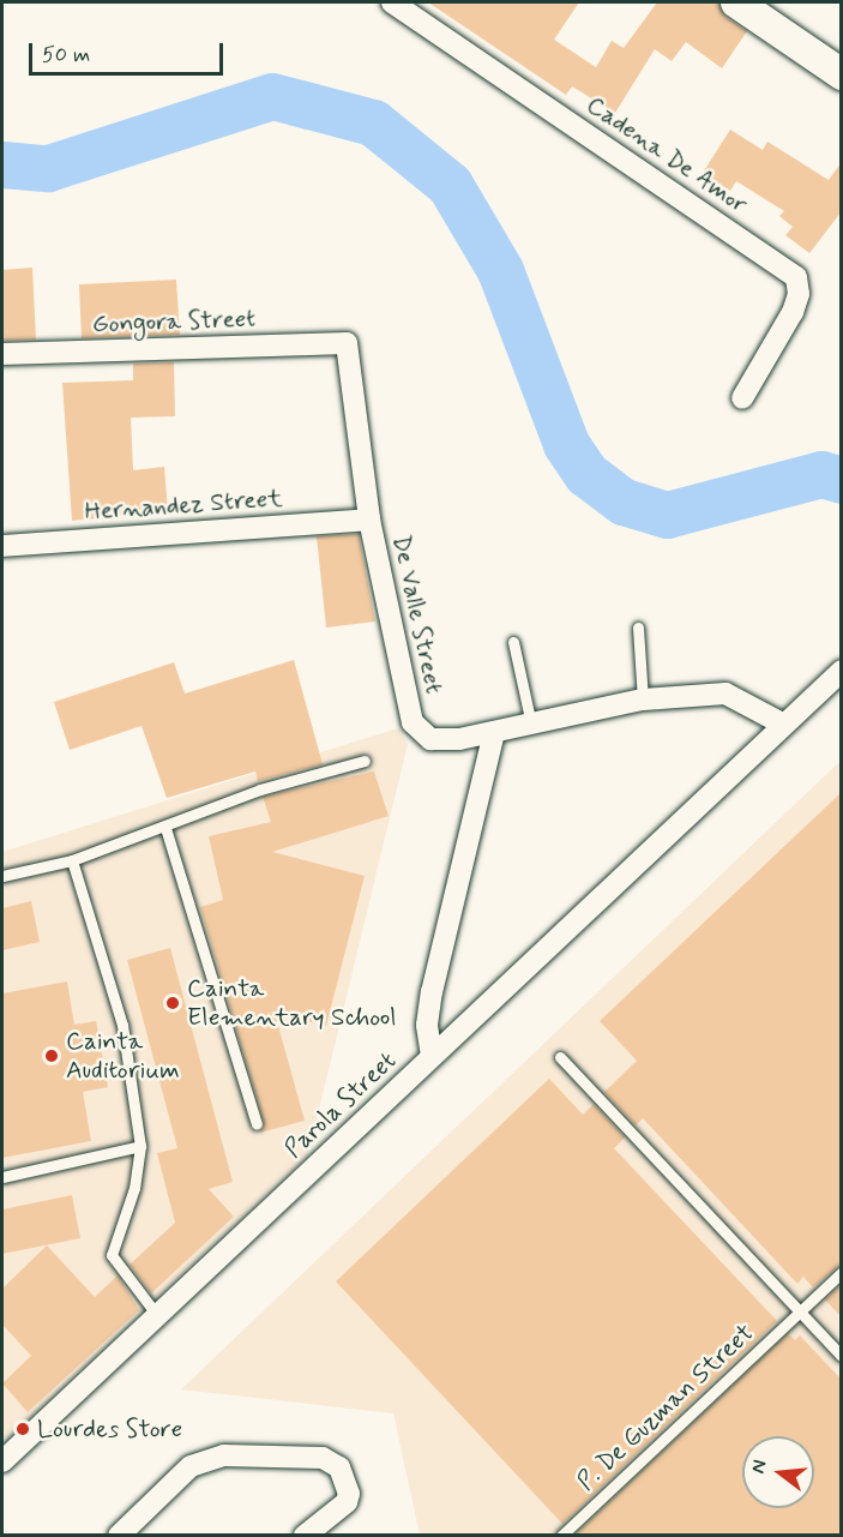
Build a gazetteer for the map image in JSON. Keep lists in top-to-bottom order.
{
  "streets": {
    "street": [
      "Cadena De Amor",
      "Gongora Street",
      "Hernandez Street",
      "De Valle Street",
      "Parola Street"
    ],
    "lane": ["P. De Guzman Street"]
  },
  "crossings": [
    ["Gongora Street", "De Valle Street"],
    ["Hernandez Street", "De Valle Street"],
    ["De Valle Street", "Parola Street"]
  ],
  "places": ["Cainta Elementary School", "Cainta Auditorium", "Lourdes Store"],
  "scale_bar": "50 m",
  "north": "left"
}
